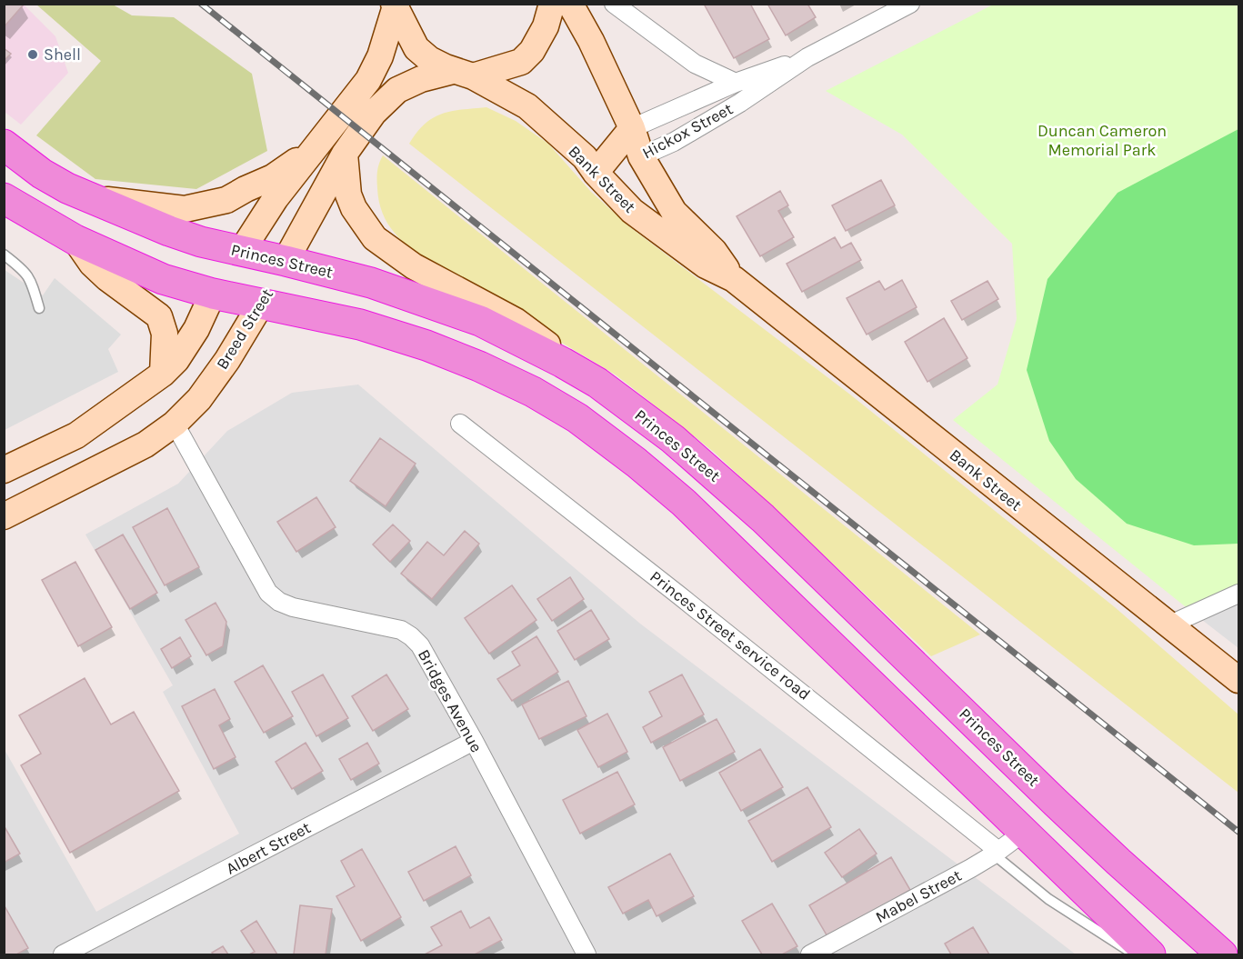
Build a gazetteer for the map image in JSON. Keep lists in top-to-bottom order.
{
  "streets": {
    "highway": ["Princes Street", "Breed Street"],
    "main road": ["Hickox Street", "Bank Street"],
    "street": [
      "Princes Street service road",
      "Bridges Avenue",
      "Albert Street",
      "Mabel Street"
    ]
  },
  "crossings": [
    ["Hickox Street", "Bank Street"],
    ["Bank Street", "Breed Street"],
    ["Princes Street", "Breed Street"],
    ["Breed Street", "Bridges Avenue"],
    ["Princes Street service road", "Mabel Street"],
    ["Bridges Avenue", "Albert Street"]
  ],
  "parks": ["Duncan Cameron Memorial Park"],
  "places": ["Shell"]
}
